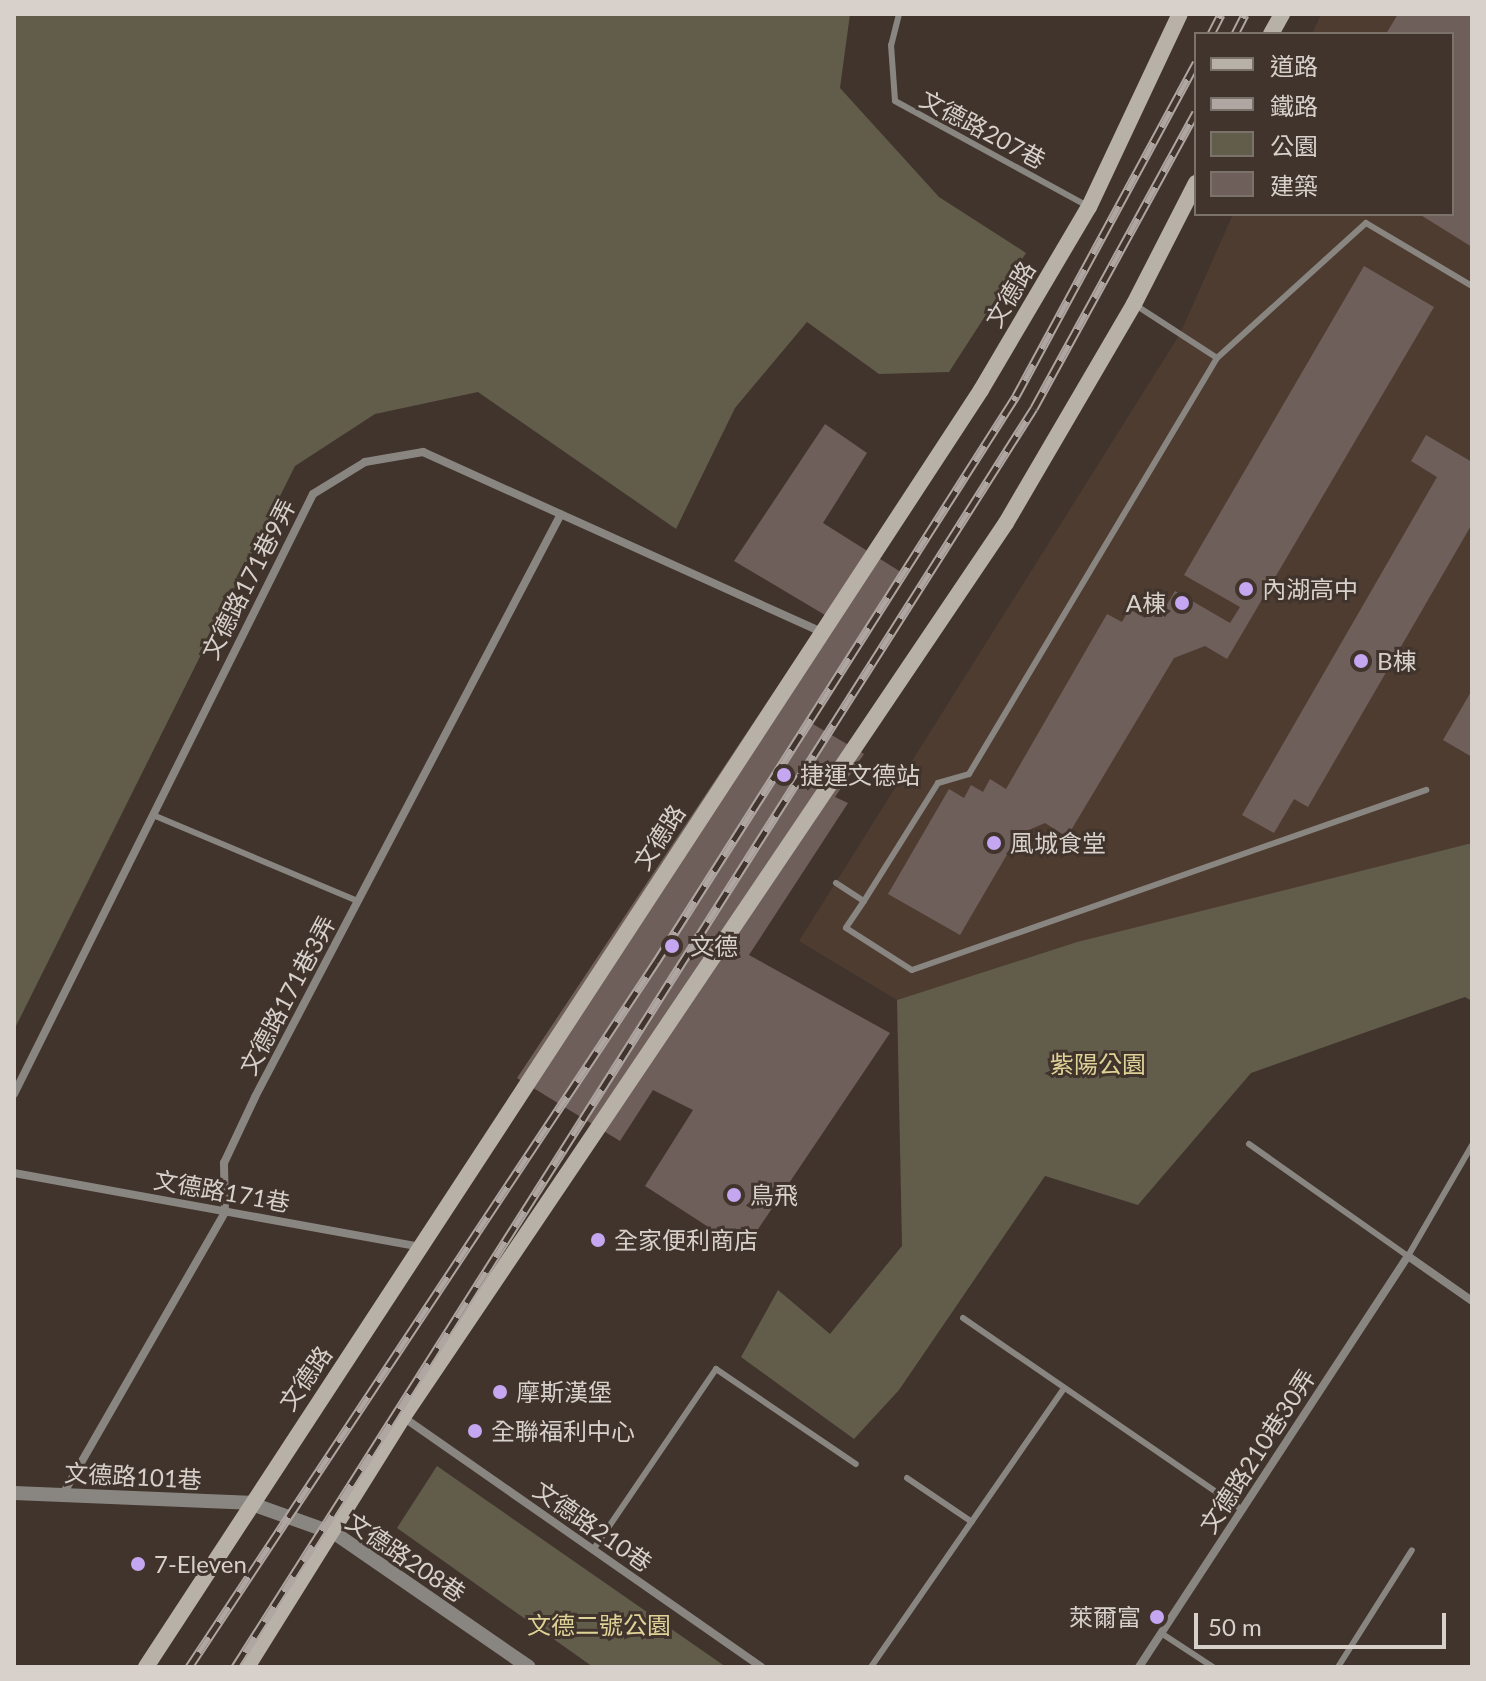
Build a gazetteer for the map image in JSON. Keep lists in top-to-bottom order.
{
  "streets": {
    "main road": ["文德路"],
    "street": [
      "文德路171巷9弄",
      "文德路171巷3弄",
      "文德路171巷",
      "文德路210巷30弄",
      "文德路101巷",
      "文德路210巷",
      "文德路208巷"
    ],
    "lane": ["文德路207巷"]
  },
  "crossings": [
    ["文德路207巷", "文德路"],
    ["文德路", "文德路171巷9弄"],
    ["文德路", "文德路171巷"],
    ["文德路", "文德路101巷"],
    ["文德路", "文德路208巷"],
    ["文德路171巷9弄", "文德路171巷3弄"],
    ["文德路171巷3弄", "文德路171巷"],
    ["文德路101巷", "文德路208巷"]
  ],
  "parks": ["紫陽公園", "文德二號公園"],
  "places": [
    "內湖高中",
    "A棟",
    "B棟",
    "捷運文德站",
    "風城食堂",
    "文德",
    "鳥飛",
    "全家便利商店",
    "摩斯漢堡",
    "全聯福利中心",
    "7-Eleven",
    "萊爾富"
  ],
  "legend": [
    "道路",
    "鐵路",
    "公園",
    "建築"
  ],
  "scale_bar": "50 m"
}
